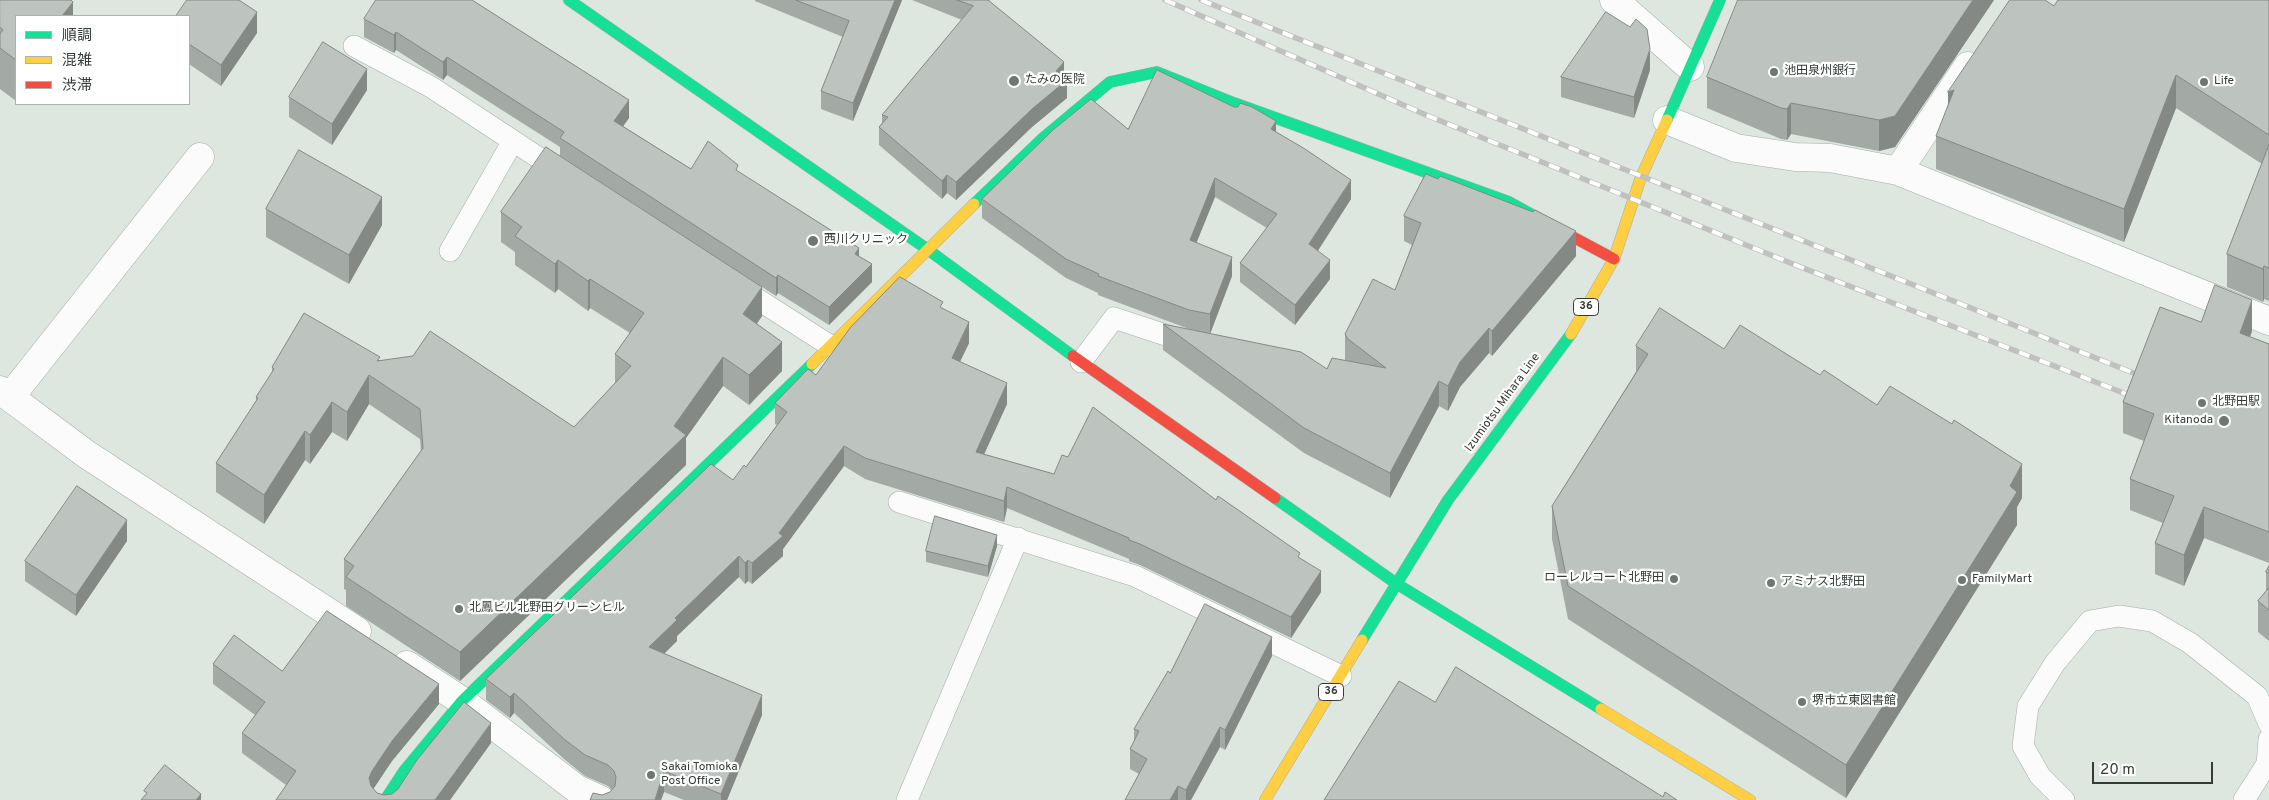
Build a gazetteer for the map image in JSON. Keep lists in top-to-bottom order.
{
  "streets": {
    "street": ["36", "Izumiotsu Mihara Line"]
  },
  "places": [
    "池田泉州銀行",
    "たみの医院",
    "Life",
    "西川クリニック",
    "北野田駅",
    "Kitanoda",
    "ローレルコート北野田",
    "FamilyMart",
    "アミナス北野田",
    "北鳳ビル北野田グリーンヒル",
    "堺市立東図書館",
    "Sakai Tomioka Post Office"
  ],
  "legend": ["順調", "混雑", "渋滞"],
  "scale_bar": "20 m"
}
